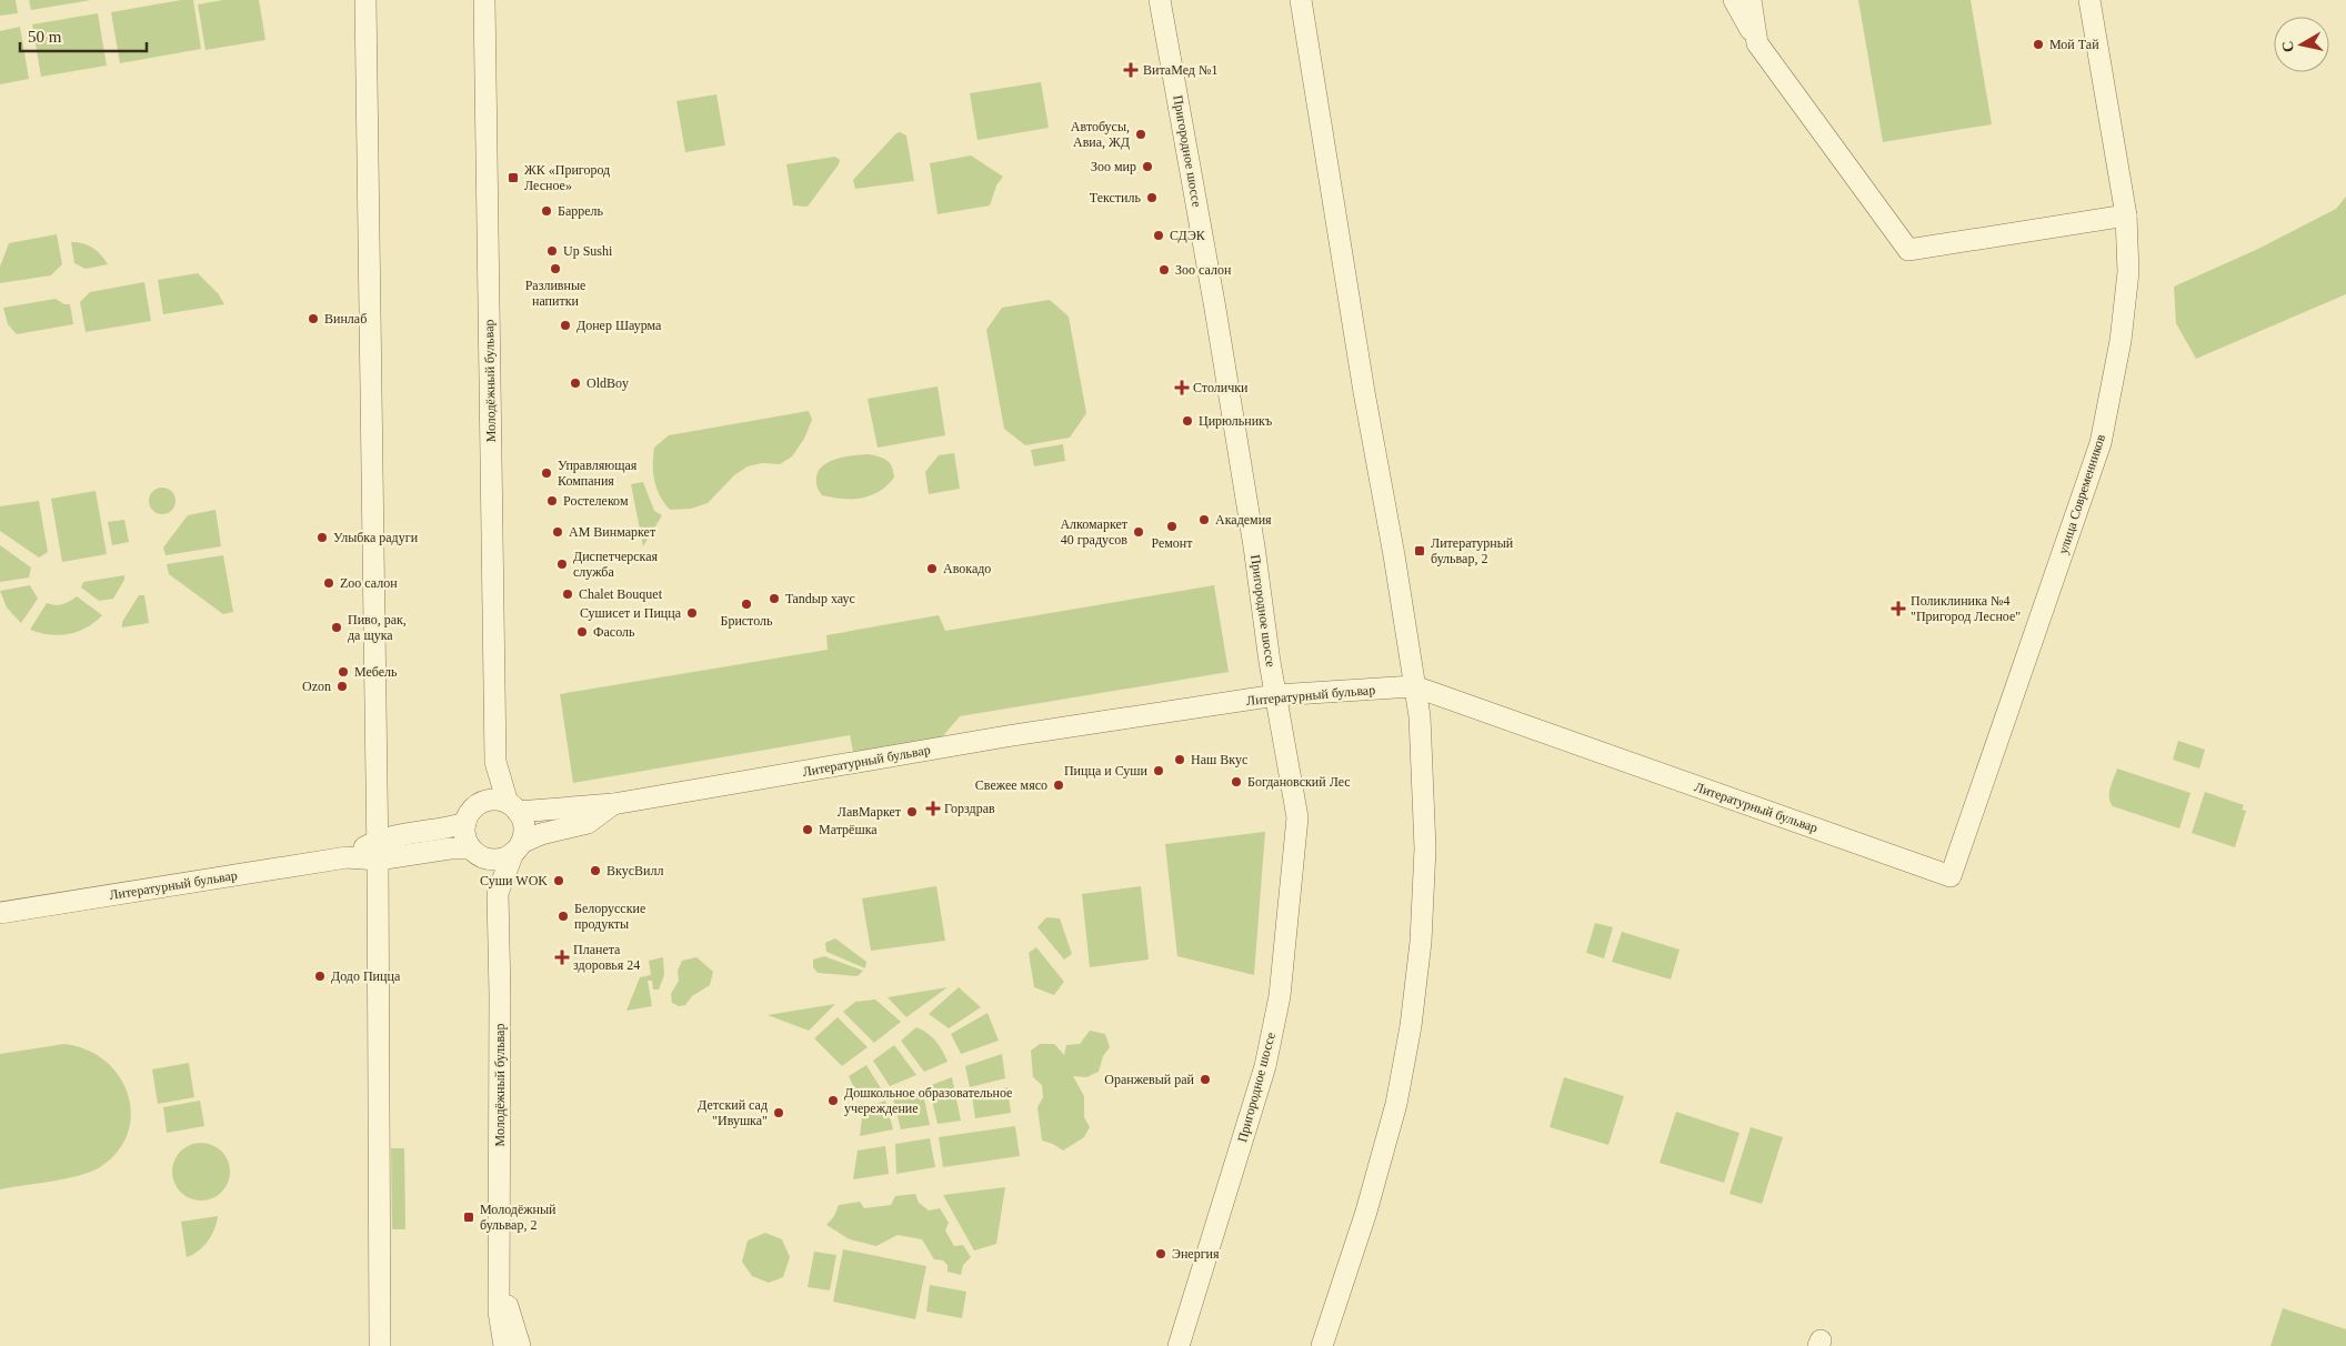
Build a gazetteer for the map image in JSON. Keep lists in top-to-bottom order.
{
  "streets": {
    "street": [
      "Пригородное шоссе",
      "Молодёжный бульвар",
      "улица Современников",
      "Литературный бульвар"
    ]
  },
  "crossings": [
    ["Пригородное шоссе", "Литературный бульвар"],
    ["Молодёжный бульвар", "Литературный бульвар"],
    ["улица Современников", "Литературный бульвар"]
  ],
  "places": {
    "other": [
      "Мой Тай",
      "Автобусы, Авиа, ЖД",
      "Зоо мир",
      "Текстиль",
      "Баррель",
      "СДЭК",
      "Up Sushi",
      "Разливные напитки",
      "Зоо салон",
      "Винлаб",
      "Донер Шаурма",
      "OldBoy",
      "Цирюльникъ",
      "Управляющая Компания",
      "Ростелеком",
      "Академия",
      "Ремонт",
      "АМ Винмаркет",
      "Алкомаркет 40 градусов",
      "Улыбка радуги",
      "Диспетчерская служба",
      "Авокадо",
      "Zoo салон",
      "Chalet Bouquet",
      "Tandыр хаус",
      "Бристоль",
      "Сушисет и Пицца",
      "Пиво, рак, да щука",
      "Фасоль",
      "Мебель",
      "Ozon",
      "Наш Вкус",
      "Пицца и Суши",
      "Богдановский Лес",
      "Свежее мясо",
      "ЛавМаркет",
      "Матрёшка",
      "ВкусВилл",
      "Суши WOK",
      "Белорусские продукты",
      "Додо Пицца",
      "Оранжевый рай",
      "Дошкольное образовательное учереждение",
      "Детский сад \"Ивушка\"",
      "Энергия"
    ],
    "health": [
      "ВитаМед №1",
      "Столички",
      "Поликлиника №4 \"Пригород Лесное\"",
      "Горздрав",
      "Планета здоровья 24"
    ],
    "transit": ["ЖК «Пригород Лесное»", "Литературный бульвар, 2", "Молодёжный бульвар, 2"]
  },
  "scale_bar": "50 m",
  "north": "left"
}
